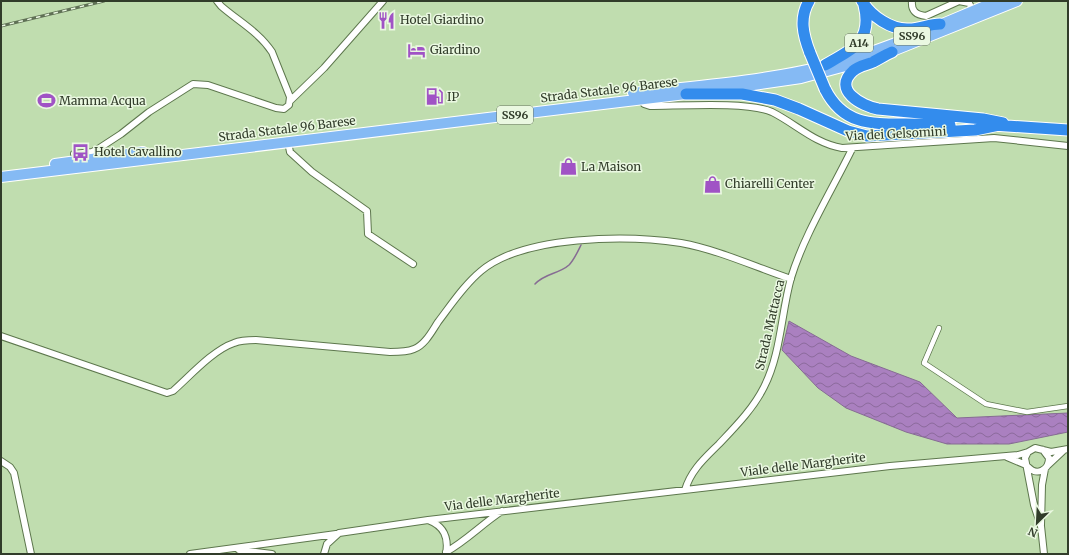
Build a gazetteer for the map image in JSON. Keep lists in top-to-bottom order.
{
  "streets": {
    "highway": ["A14"],
    "main road": ["SS96", "Strada Statale 96 Barese"],
    "street": [
      "Via dei Gelsomini",
      "Strada Mattacca",
      "Viale delle Margherite",
      "Via delle Margherite"
    ]
  },
  "crossings": [
    ["A14", "Strada Statale 96 Barese"],
    ["Strada Statale 96 Barese", "Via dei Gelsomini"],
    ["Via dei Gelsomini", "Strada Mattacca"],
    ["Strada Mattacca", "Viale delle Margherite"],
    ["Viale delle Margherite", "Via delle Margherite"]
  ],
  "places": {
    "restaurant": ["Hotel Giardino"],
    "hotel": ["Giardino"],
    "fuel station": ["IP"],
    "sports": ["Mamma Acqua"],
    "bus stop": ["Hotel Cavallino"],
    "shop": ["La Maison", "Chiarelli Center"]
  },
  "north": "bottom left"
}
